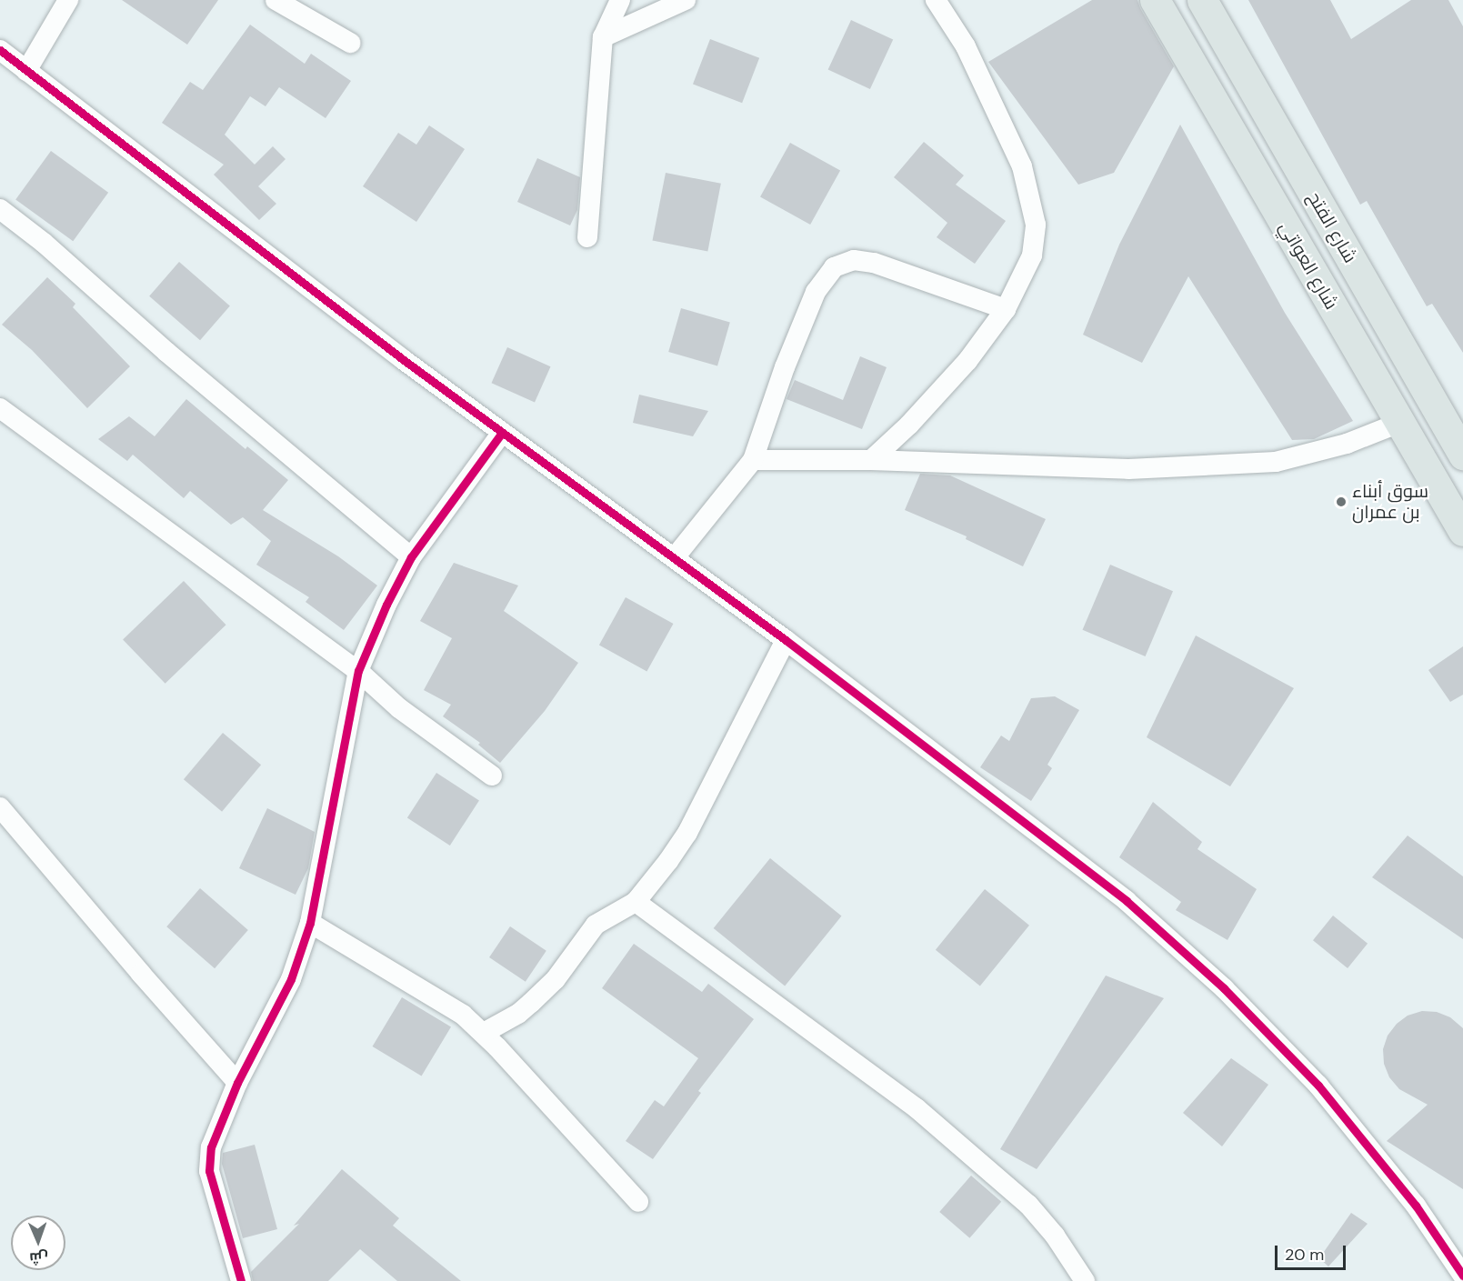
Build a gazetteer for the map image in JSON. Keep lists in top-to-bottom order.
{
  "streets": {
    "main road": ["شارع الفتح", "شارع العواتي"]
  },
  "places": ["سوق أبناء بن عمران"],
  "scale_bar": "20 m",
  "north": "bottom"
}
